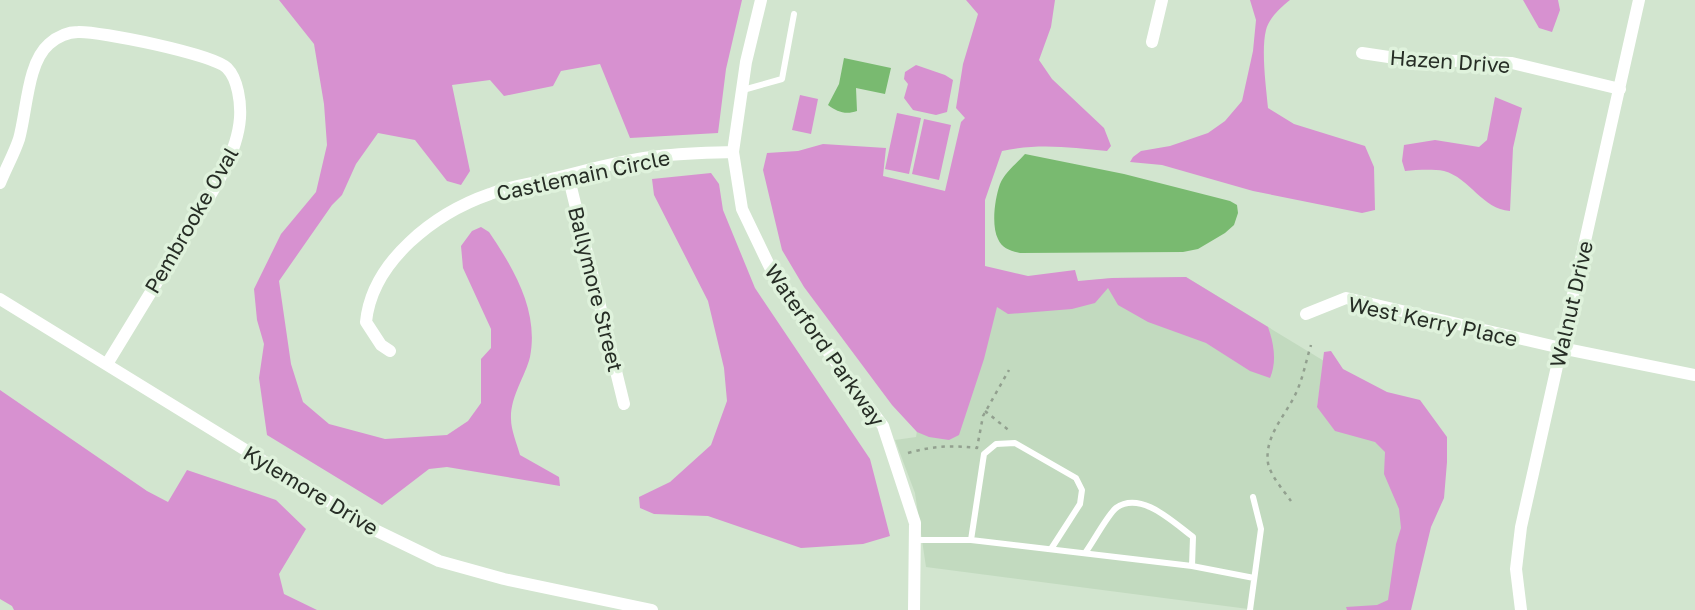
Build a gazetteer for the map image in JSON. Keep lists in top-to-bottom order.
{
  "streets": {
    "street": [
      "Hazen Drive",
      "Castlemain Circle",
      "Pembrooke Oval",
      "Ballymore Street",
      "Walnut Drive",
      "West Kerry Place",
      "Waterford Parkway",
      "Kylemore Drive"
    ]
  },
  "crossings": [
    ["Hazen Drive", "Walnut Drive"],
    ["Castlemain Circle", "Ballymore Street"],
    ["Castlemain Circle", "Waterford Parkway"],
    ["Pembrooke Oval", "Kylemore Drive"],
    ["Walnut Drive", "West Kerry Place"]
  ]
}
